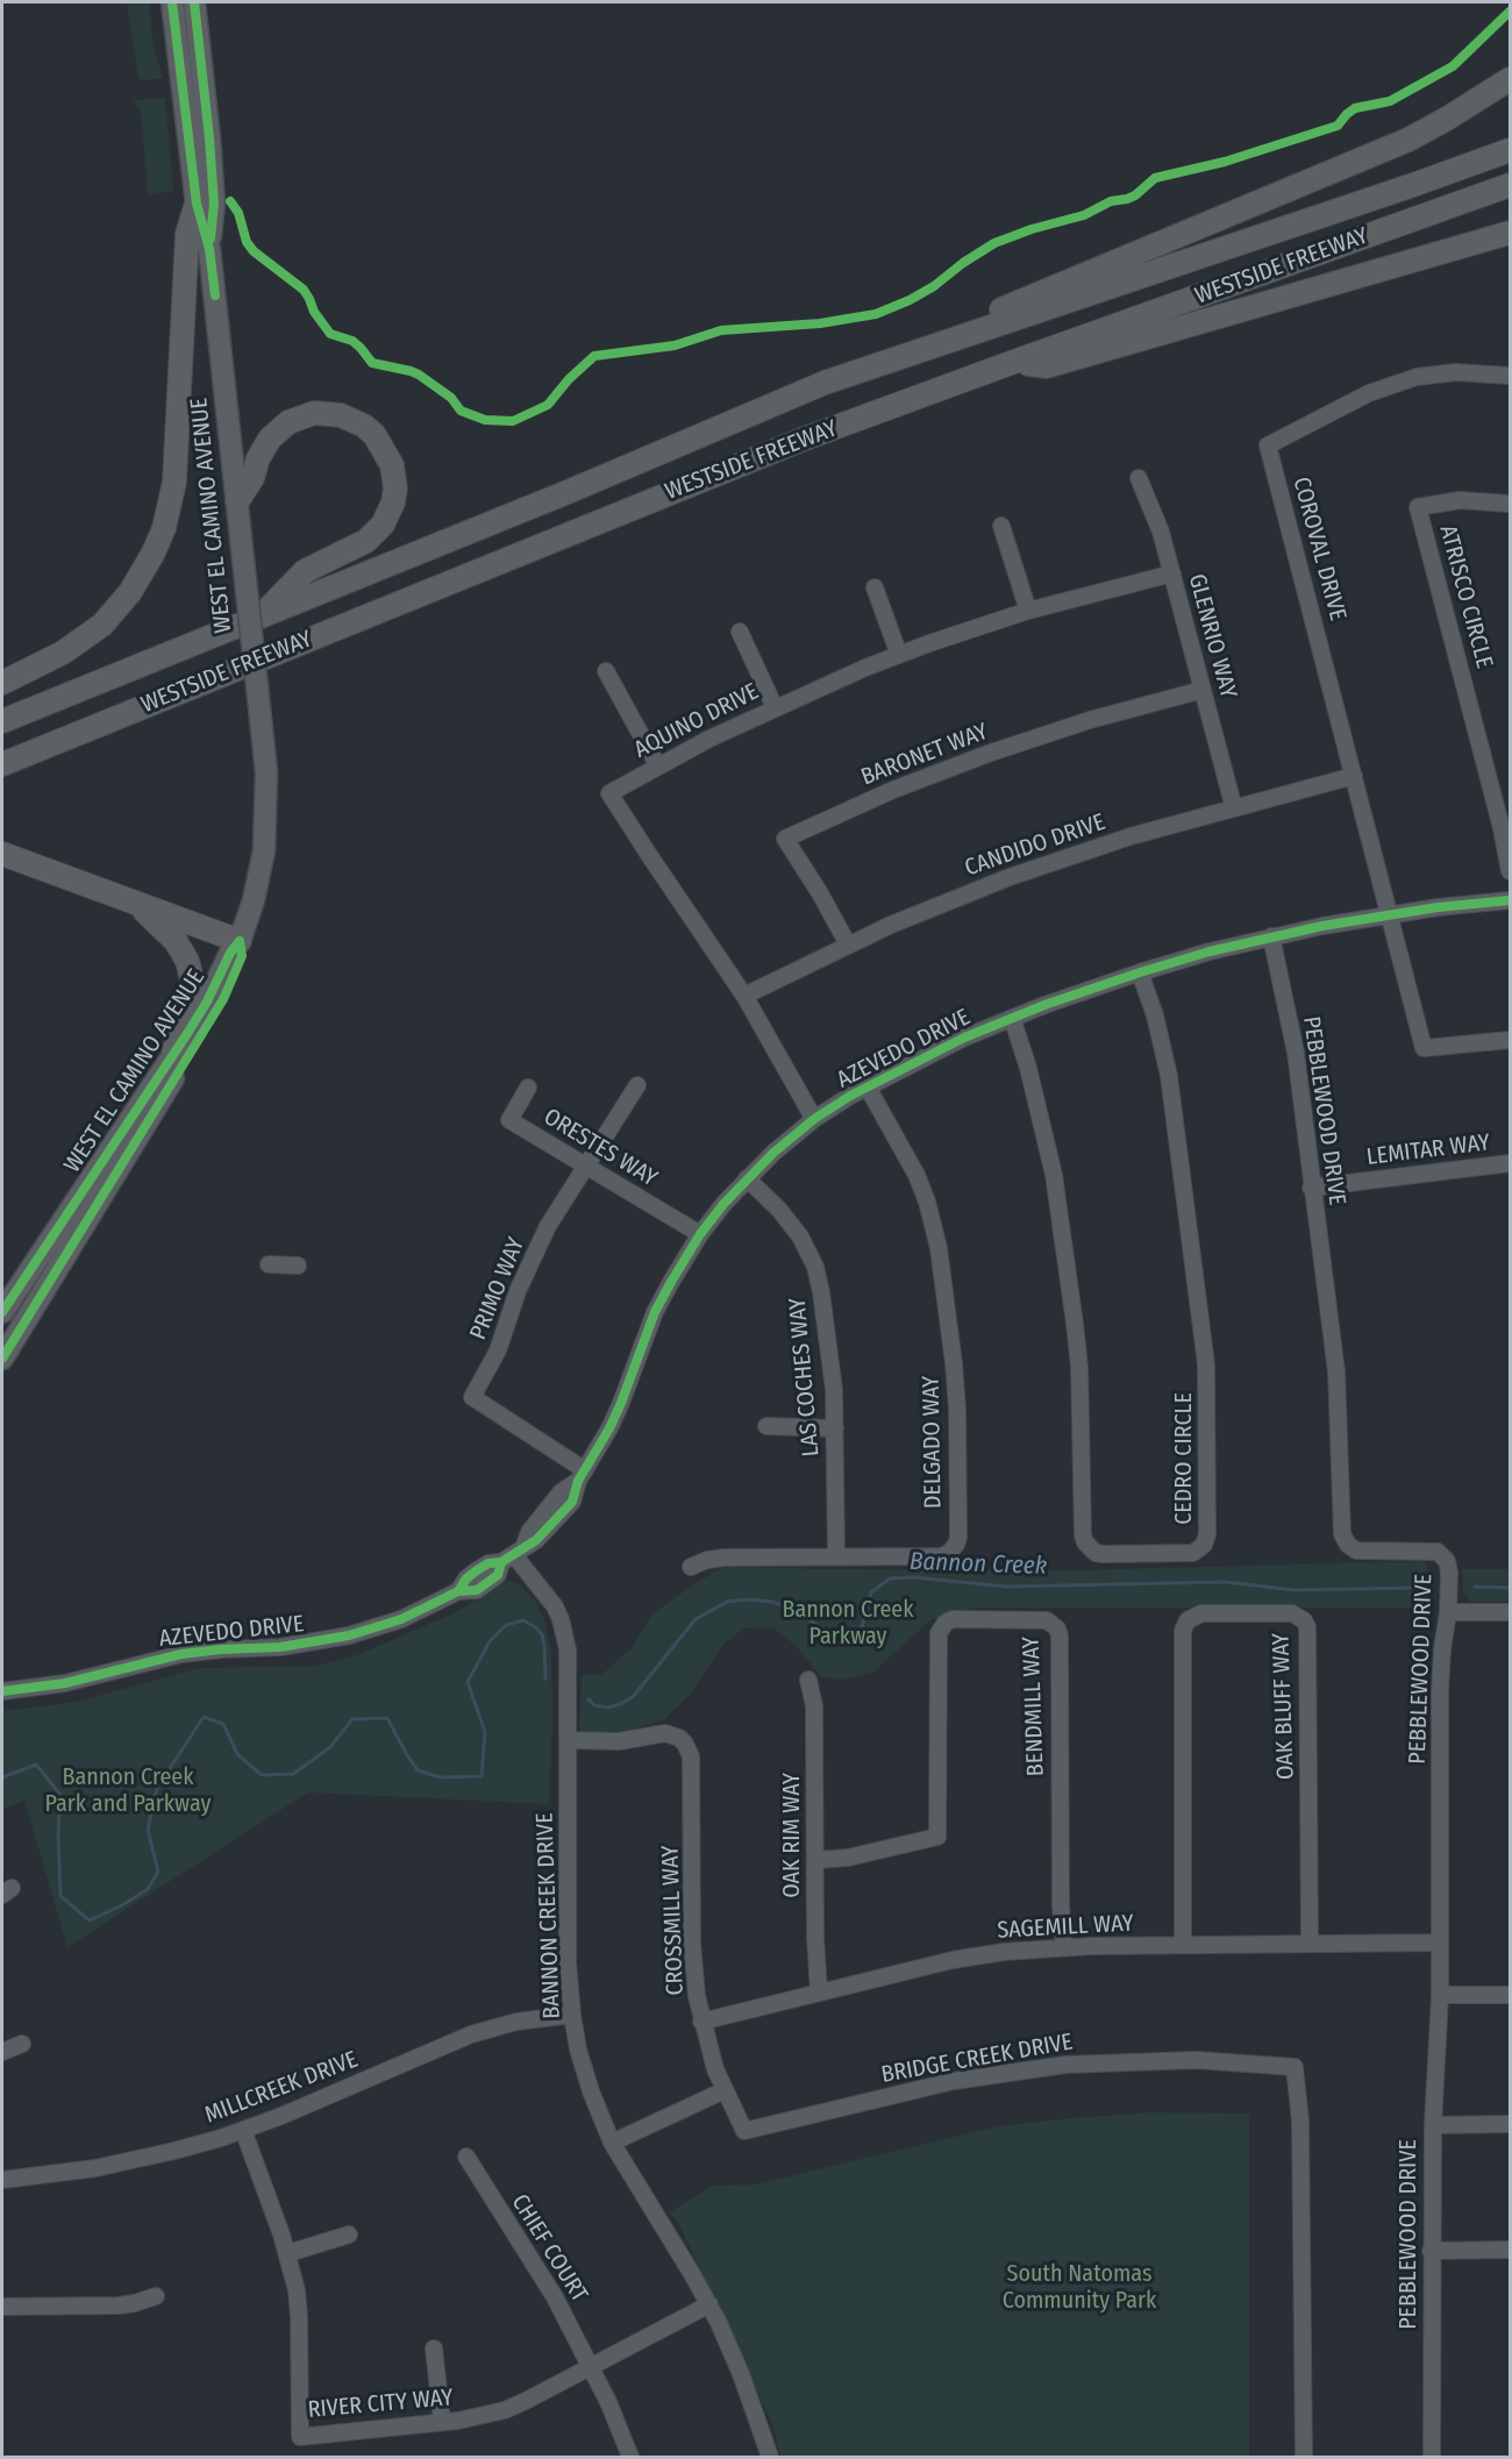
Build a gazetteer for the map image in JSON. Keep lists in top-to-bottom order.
{
  "streets": {
    "highway": ["WESTSIDE FREEWAY"],
    "main road": ["WEST EL CAMINO AVENUE"],
    "street": [
      "COROVAL DRIVE",
      "ATRISCO CIRCLE",
      "GLENRIO WAY",
      "AQUINO DRIVE",
      "BARONET WAY",
      "CANDIDO DRIVE",
      "AZEVEDO DRIVE",
      "PEBBLEWOOD DRIVE",
      "ORESTES WAY",
      "LEMITAR WAY",
      "PRIMO WAY",
      "LAS COCHES WAY",
      "DELGADO WAY",
      "CEDRO CIRCLE",
      "BENDMILL WAY",
      "OAK BLUFF WAY",
      "OAK RIM WAY",
      "BANNON CREEK DRIVE",
      "CROSSMILL WAY",
      "SAGEMILL WAY",
      "BRIDGE CREEK DRIVE",
      "MILLCREEK DRIVE",
      "CHIEF COURT",
      "RIVER CITY WAY"
    ]
  },
  "crossings": [
    ["COROVAL DRIVE", "CANDIDO DRIVE"],
    ["COROVAL DRIVE", "AZEVEDO DRIVE"],
    ["GLENRIO WAY", "AQUINO DRIVE"],
    ["GLENRIO WAY", "BARONET WAY"],
    ["GLENRIO WAY", "CANDIDO DRIVE"],
    ["AQUINO DRIVE", "CANDIDO DRIVE"],
    ["AQUINO DRIVE", "AZEVEDO DRIVE"],
    ["BARONET WAY", "CANDIDO DRIVE"],
    ["AZEVEDO DRIVE", "PEBBLEWOOD DRIVE"],
    ["AZEVEDO DRIVE", "ORESTES WAY"],
    ["AZEVEDO DRIVE", "PRIMO WAY"],
    ["AZEVEDO DRIVE", "LAS COCHES WAY"],
    ["AZEVEDO DRIVE", "DELGADO WAY"],
    ["AZEVEDO DRIVE", "CEDRO CIRCLE"],
    ["AZEVEDO DRIVE", "BANNON CREEK DRIVE"],
    ["PEBBLEWOOD DRIVE", "LEMITAR WAY"],
    ["PEBBLEWOOD DRIVE", "SAGEMILL WAY"],
    ["ORESTES WAY", "PRIMO WAY"],
    ["LAS COCHES WAY", "DELGADO WAY"],
    ["BENDMILL WAY", "OAK RIM WAY"],
    ["BENDMILL WAY", "SAGEMILL WAY"],
    ["OAK BLUFF WAY", "SAGEMILL WAY"],
    ["OAK RIM WAY", "SAGEMILL WAY"],
    ["BANNON CREEK DRIVE", "CROSSMILL WAY"],
    ["BANNON CREEK DRIVE", "MILLCREEK DRIVE"],
    ["BANNON CREEK DRIVE", "RIVER CITY WAY"],
    ["CROSSMILL WAY", "SAGEMILL WAY"],
    ["CROSSMILL WAY", "BRIDGE CREEK DRIVE"],
    ["MILLCREEK DRIVE", "RIVER CITY WAY"],
    ["CHIEF COURT", "RIVER CITY WAY"]
  ],
  "water": ["Bannon Creek"],
  "parks": ["Bannon Creek Parkway", "Bannon Creek Park and Parkway", "South Natomas Community Park"]
}
